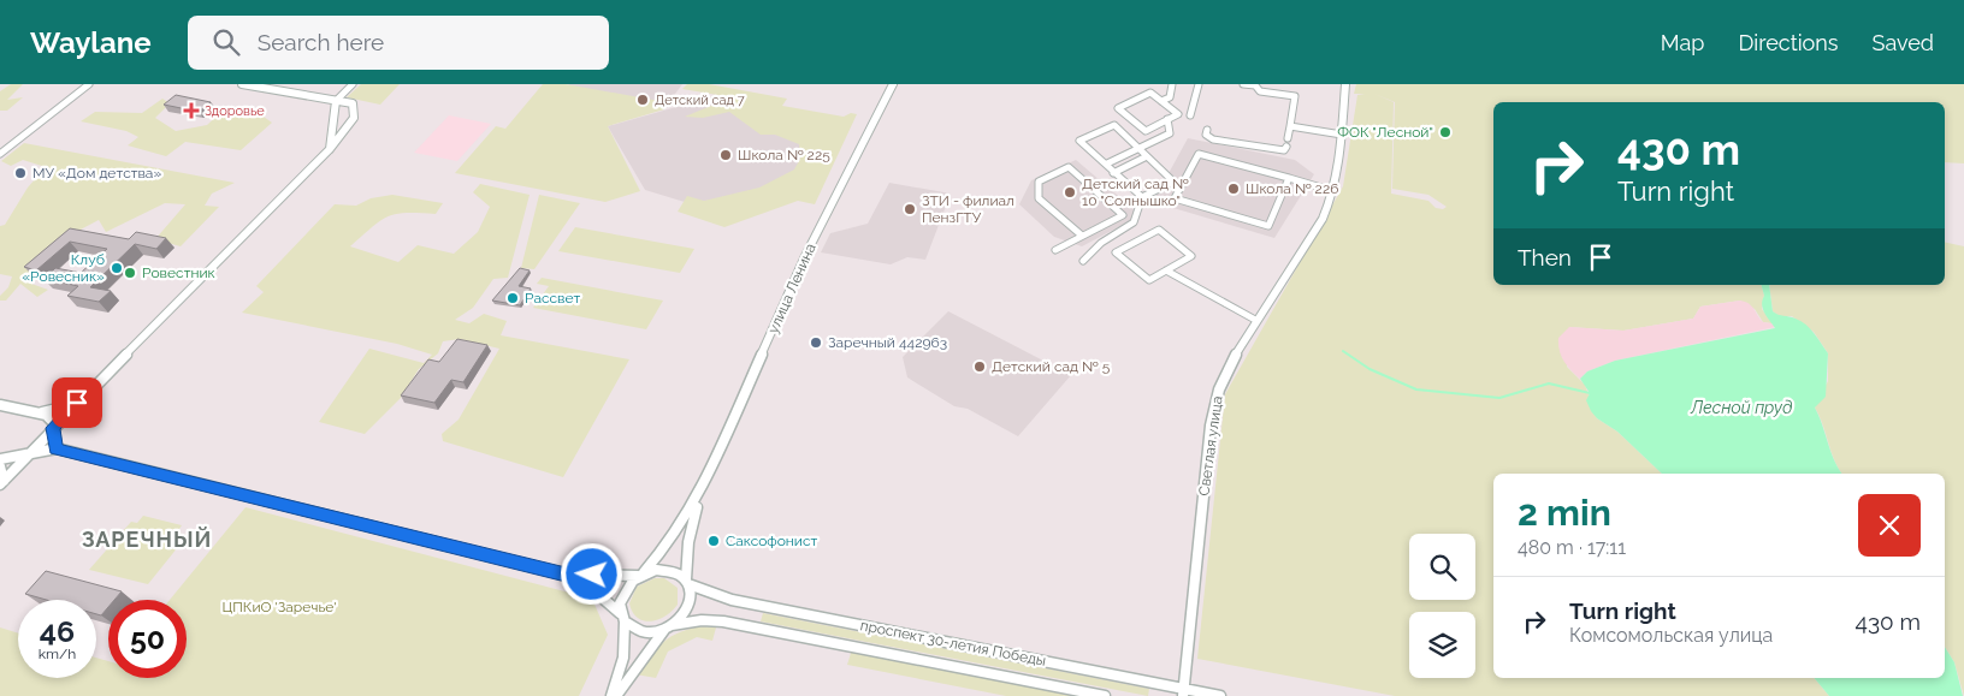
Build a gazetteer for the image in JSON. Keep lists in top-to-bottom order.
{
  "streets": {
    "main road": ["улица Ленина", "Светлая улица", "проспект 30-летия Победы"]
  },
  "crossings": [
    ["улица Ленина", "проспект 30-летия Победы"],
    ["Светлая улица", "проспект 30-летия Победы"]
  ],
  "districts": ["ЗАРЕЧНЫЙ"],
  "water": ["Лесной пруд"],
  "parks": ["ЦПКиО 'Заречье'"],
  "places": {
    "other": [
      "Детский сад 7",
      "ФОК \"Лесной\"",
      "Школа № 225",
      "МУ «Дом детства»",
      "Школа № 226",
      "Детский сад № 10 \"Солнышко\"",
      "ЗТИ - филиал ПензГТУ",
      "Клуб «Ровесник»",
      "Ровестник",
      "Рассвет",
      "Заречный 442963",
      "Детский сад № 5",
      "Саксофонист"
    ],
    "health": ["Здоровье"]
  },
  "page": {
    "header": "Waylane",
    "search": "Search here",
    "nav": ["Map", "Directions", "Saved"],
    "turn": ["430 m", "Turn right"],
    "then": "Then",
    "heading": ["2 min", "480 m · 17:11"],
    "list": [
      {
        "name": "Turn right",
        "note": "Комсомольская улица",
        "value": "430 m"
      }
    ],
    "speed": "46 km/h",
    "limit": "50"
  }
}
